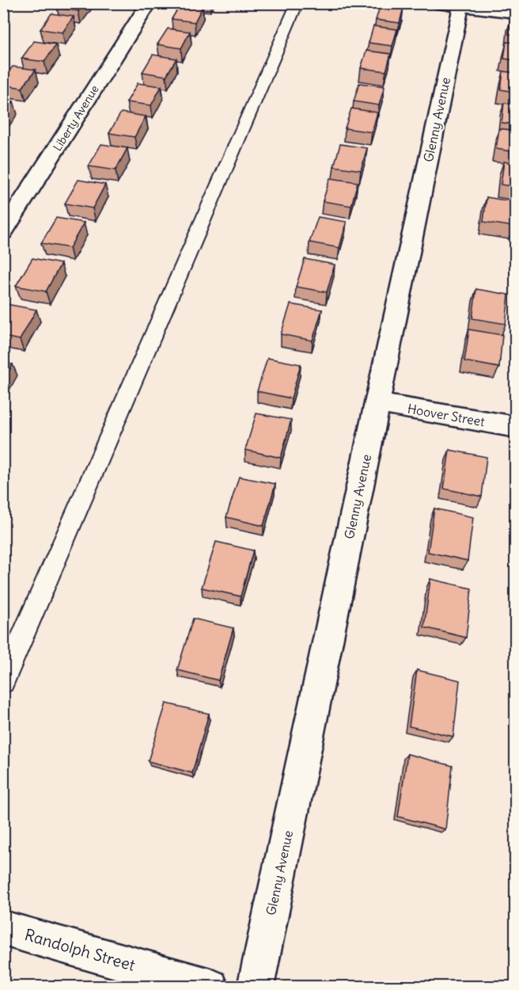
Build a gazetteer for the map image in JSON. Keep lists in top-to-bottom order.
{
  "streets": {
    "street": [
      "Liberty Avenue",
      "Glenny Avenue",
      "Hoover Street",
      "Randolph Street"
    ]
  },
  "crossings": [
    ["Glenny Avenue", "Hoover Street"]
  ]
}
